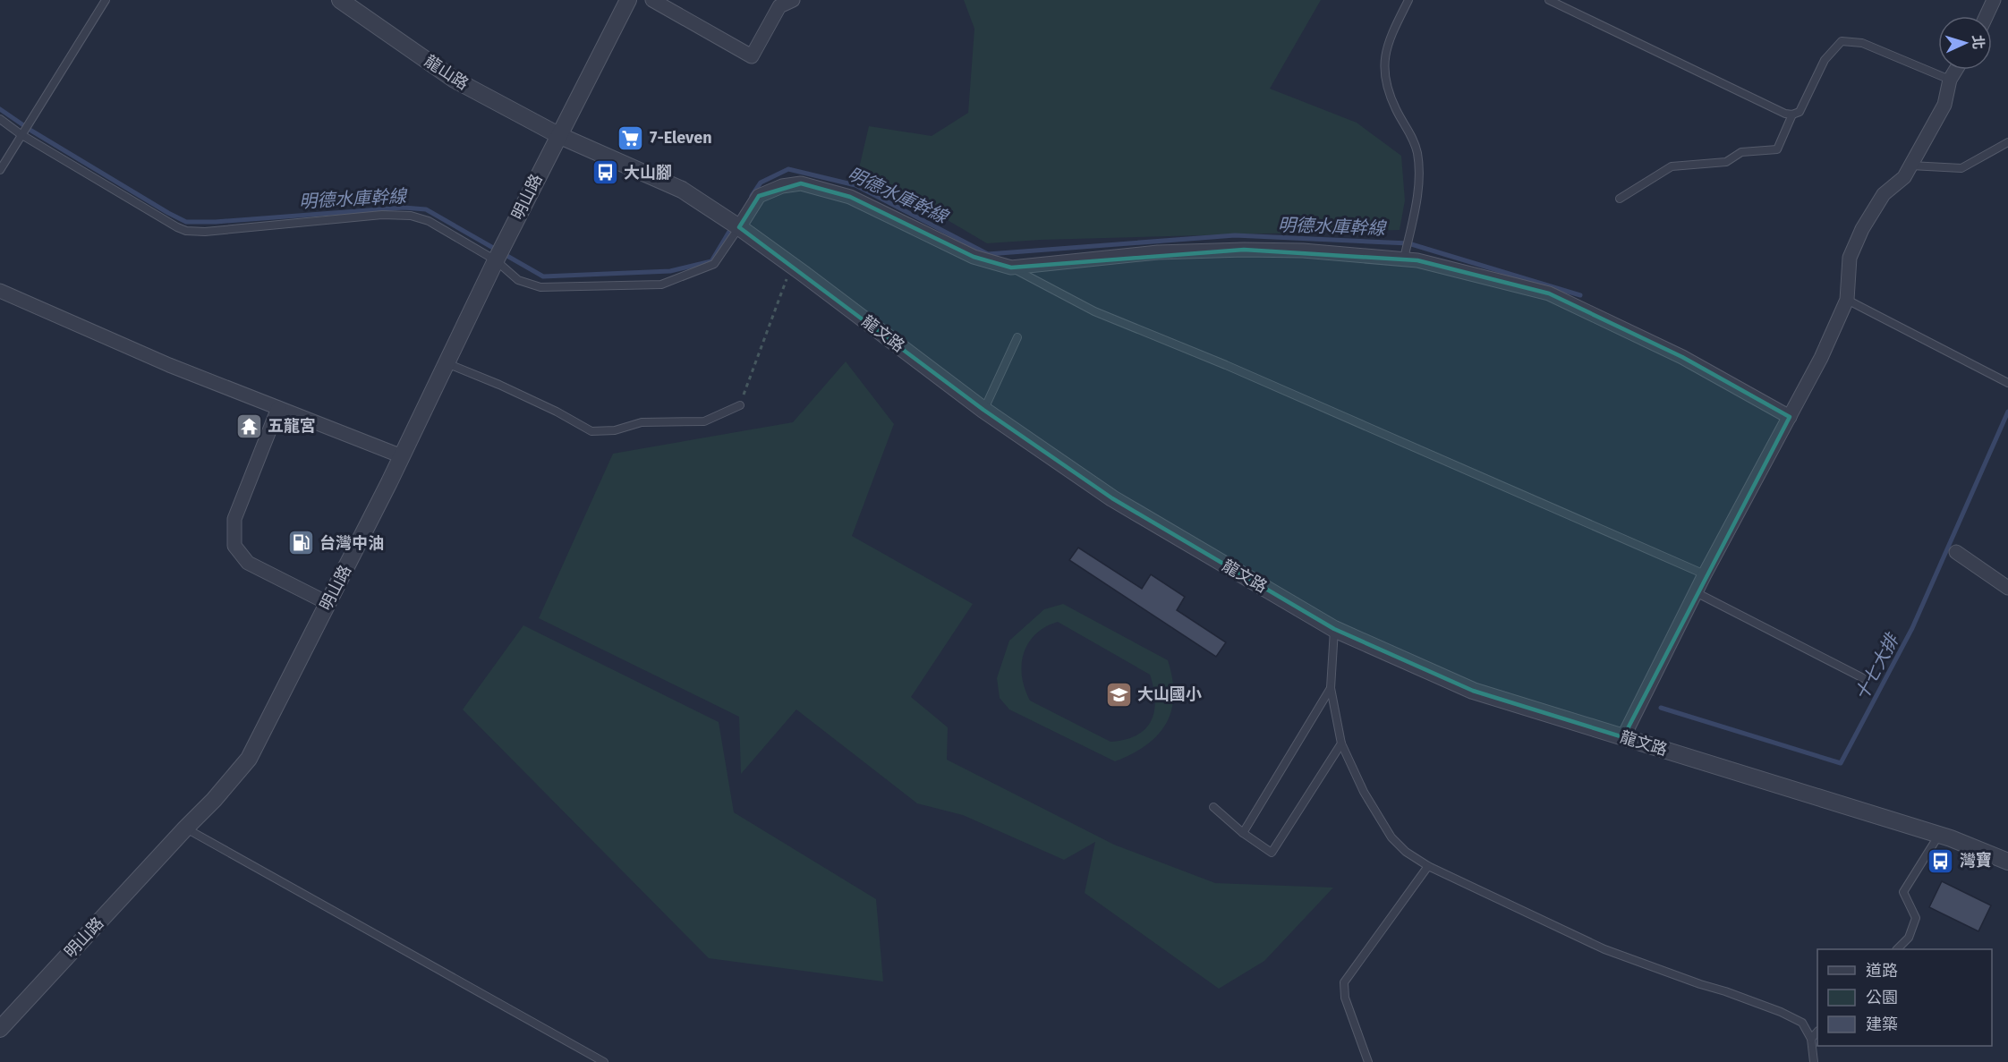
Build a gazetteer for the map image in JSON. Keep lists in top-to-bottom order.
{
  "streets": {
    "street": ["龍山路", "明山路", "龍文路"]
  },
  "crossings": [
    ["龍山路", "明山路"],
    ["龍山路", "龍文路"],
    ["明山路", "龍文路"]
  ],
  "water": ["明德水庫幹線", "十七大排"],
  "places": {
    "supermarket": ["7-Eleven"],
    "bus stop": ["大山腳", "灣寶"],
    "temple": ["五龍宮"],
    "fuel station": ["台灣中油"],
    "school or university": ["大山國小"]
  },
  "legend": ["道路", "公園", "建築"],
  "north": "right"
}
